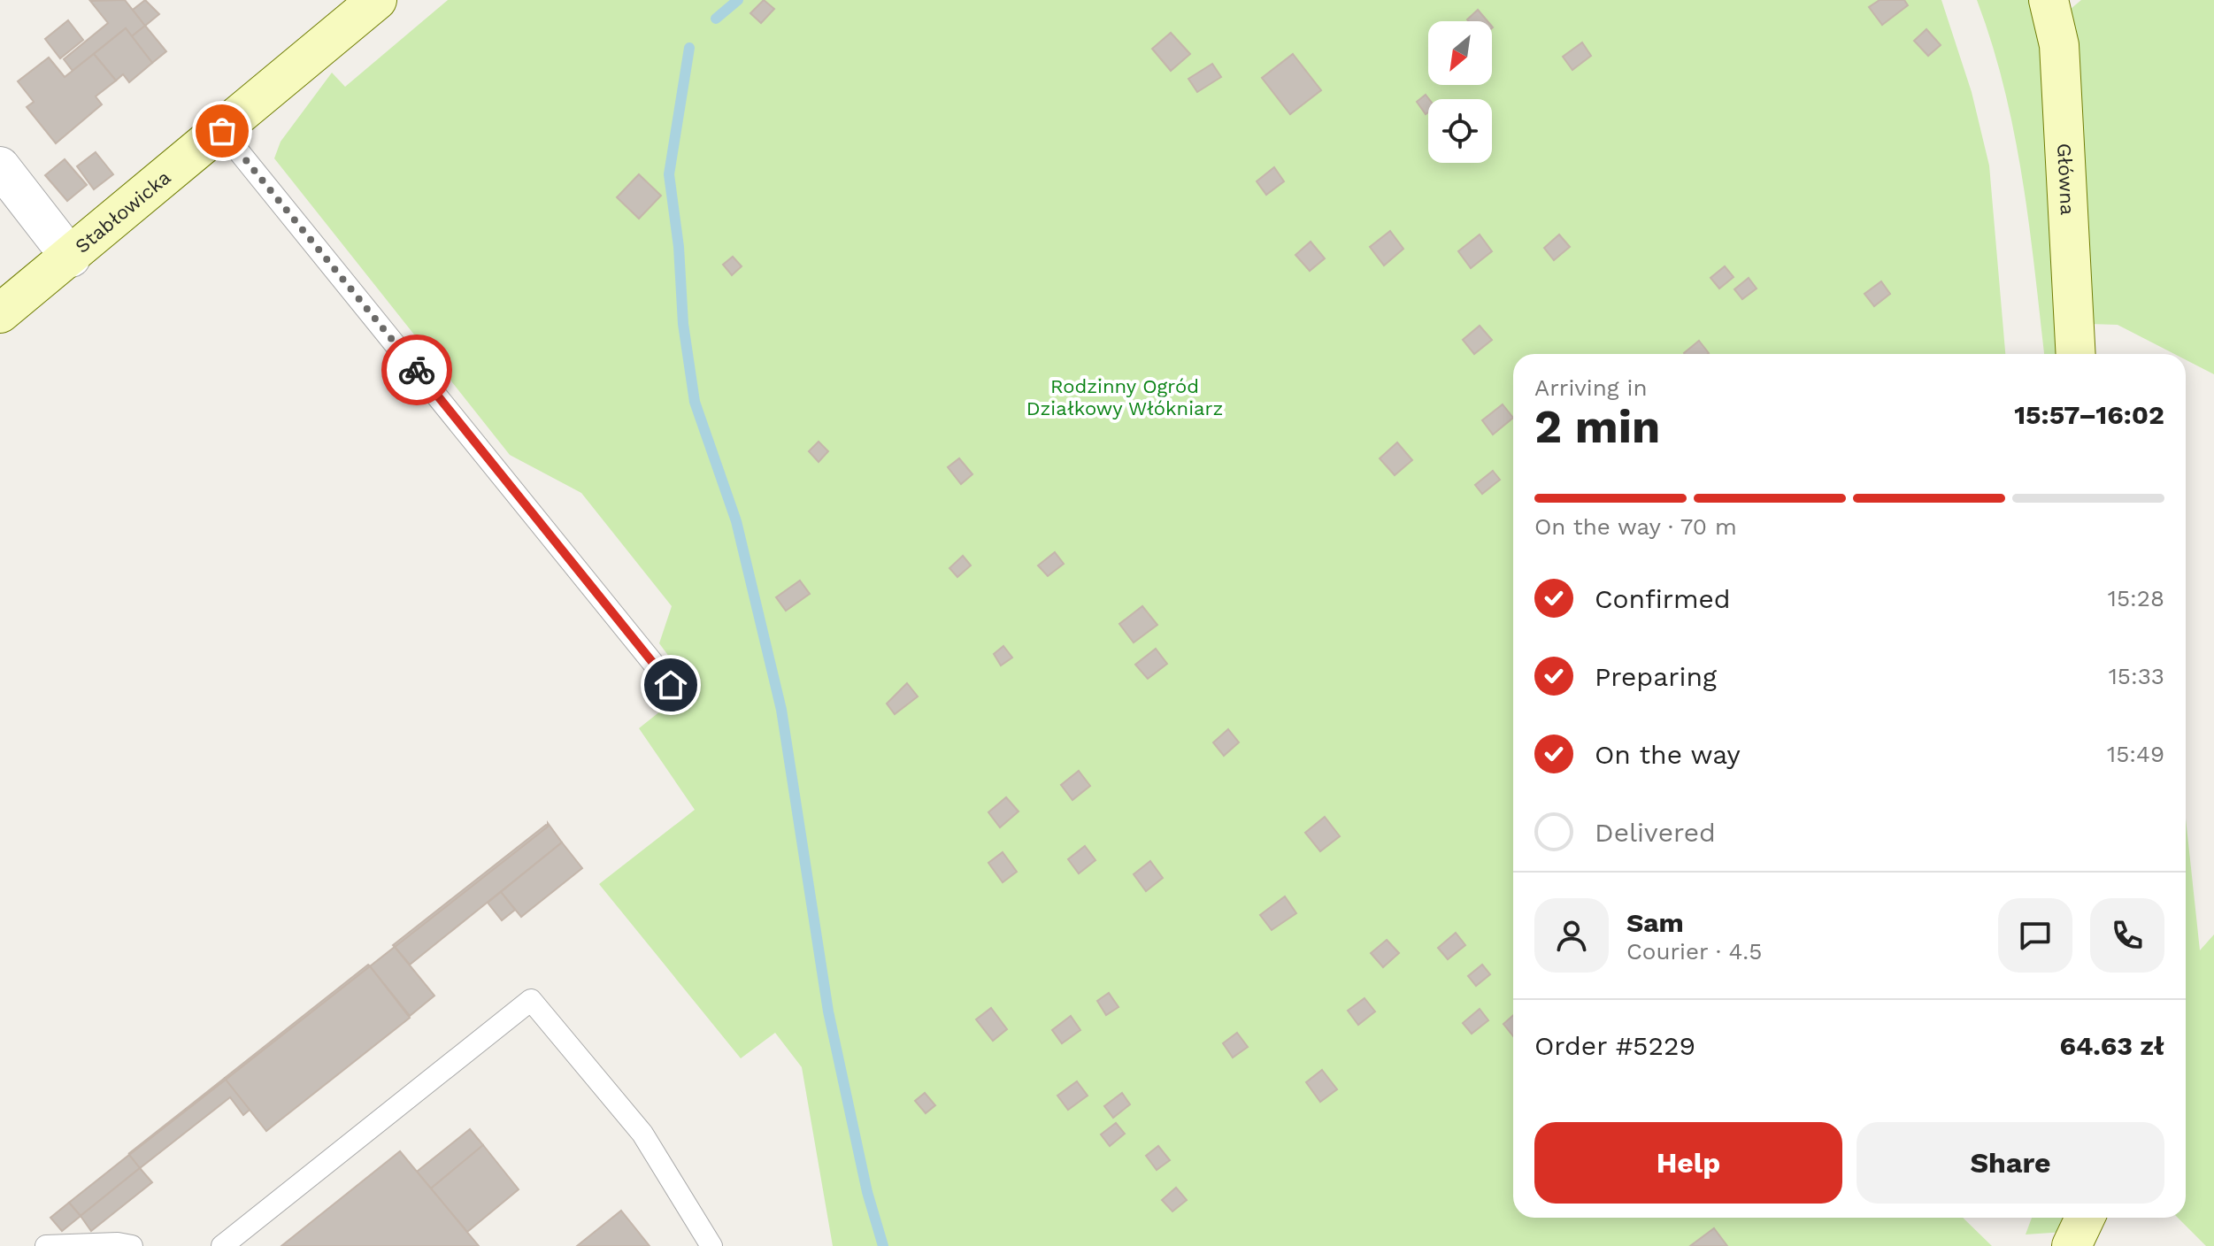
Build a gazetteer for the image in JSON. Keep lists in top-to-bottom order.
{
  "streets": {
    "street": ["Główna", "Stabłowicka"]
  },
  "parks": ["Rodzinny Ogród Działkowy Włókniarz"],
  "north": "bottom left",
  "page": {
    "heading": ["2 min", "Arriving in", "15:57–16:02"],
    "panel": [
      "Sam",
      "Courier · 4.5",
      "Order #5229",
      "64.63 zł"
    ],
    "bar": "On the way · 70 m",
    "list": [
      ["Confirmed", "15:28"],
      ["Preparing", "15:33"],
      ["On the way", "15:49"],
      "Delivered"
    ],
    "buttons": ["Help", "Share"]
  }
}
